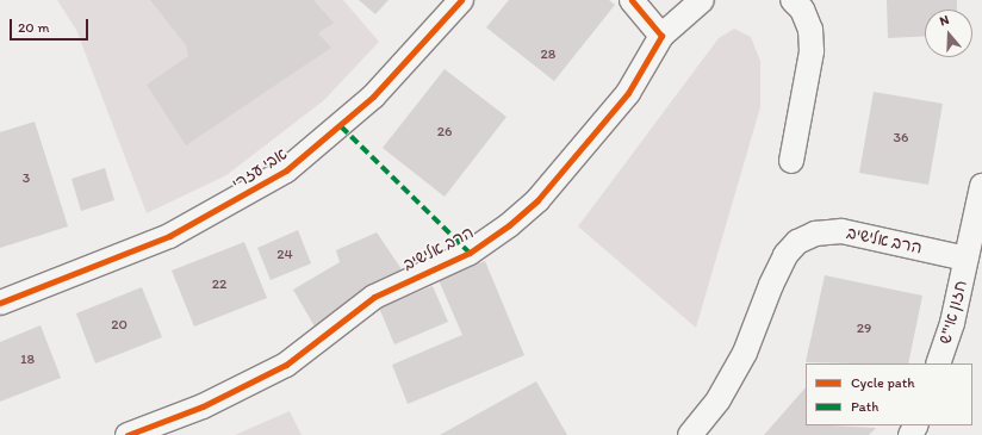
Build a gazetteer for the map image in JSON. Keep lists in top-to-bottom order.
{
  "streets": {
    "street": ["אבי עזרי", "הרב אלישיב", "חזון אי\"ש"]
  },
  "crossings": [
    ["הרב אלישיב", "חזון אי\"ש"]
  ],
  "house_numbers": [
    "28",
    "26",
    "36",
    "3",
    "24",
    "22",
    "20",
    "29",
    "18"
  ],
  "legend": ["Cycle path", "Path"],
  "scale_bar": "20 m",
  "north": "top"
}
